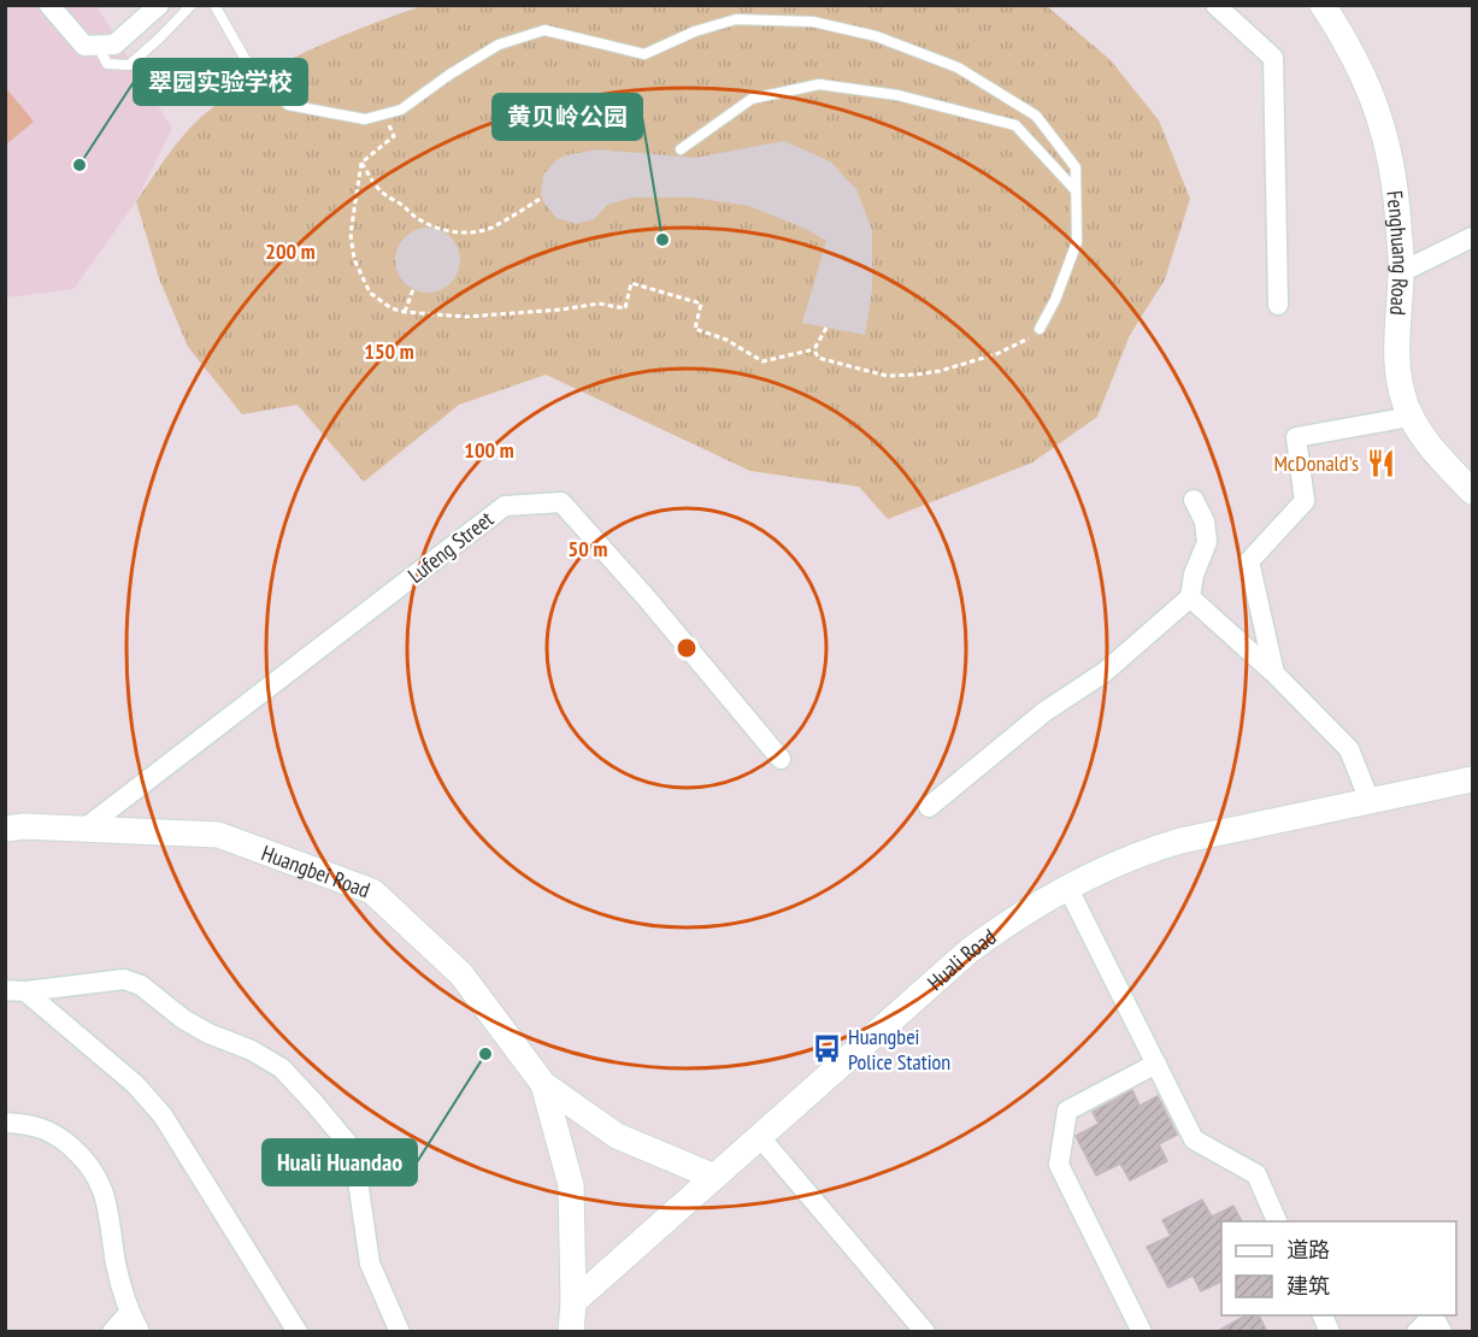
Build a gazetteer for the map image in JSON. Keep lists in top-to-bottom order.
{
  "streets": {
    "street": [
      "Fenghuang Road",
      "Lufeng Street",
      "Huangbei Road",
      "Huali Road"
    ]
  },
  "crossings": [
    ["Lufeng Street", "Huangbei Road"],
    ["Huangbei Road", "Huali Road"]
  ],
  "places": {
    "other": ["翠园实验学校", "黄贝岭公园", "Huali Huandao"],
    "restaurant": ["McDonald's"],
    "bus stop": ["Huangbei Police Station"]
  },
  "legend": ["道路", "建筑"],
  "rings": [
    "200 m",
    "150 m",
    "100 m",
    "50 m"
  ]
}
